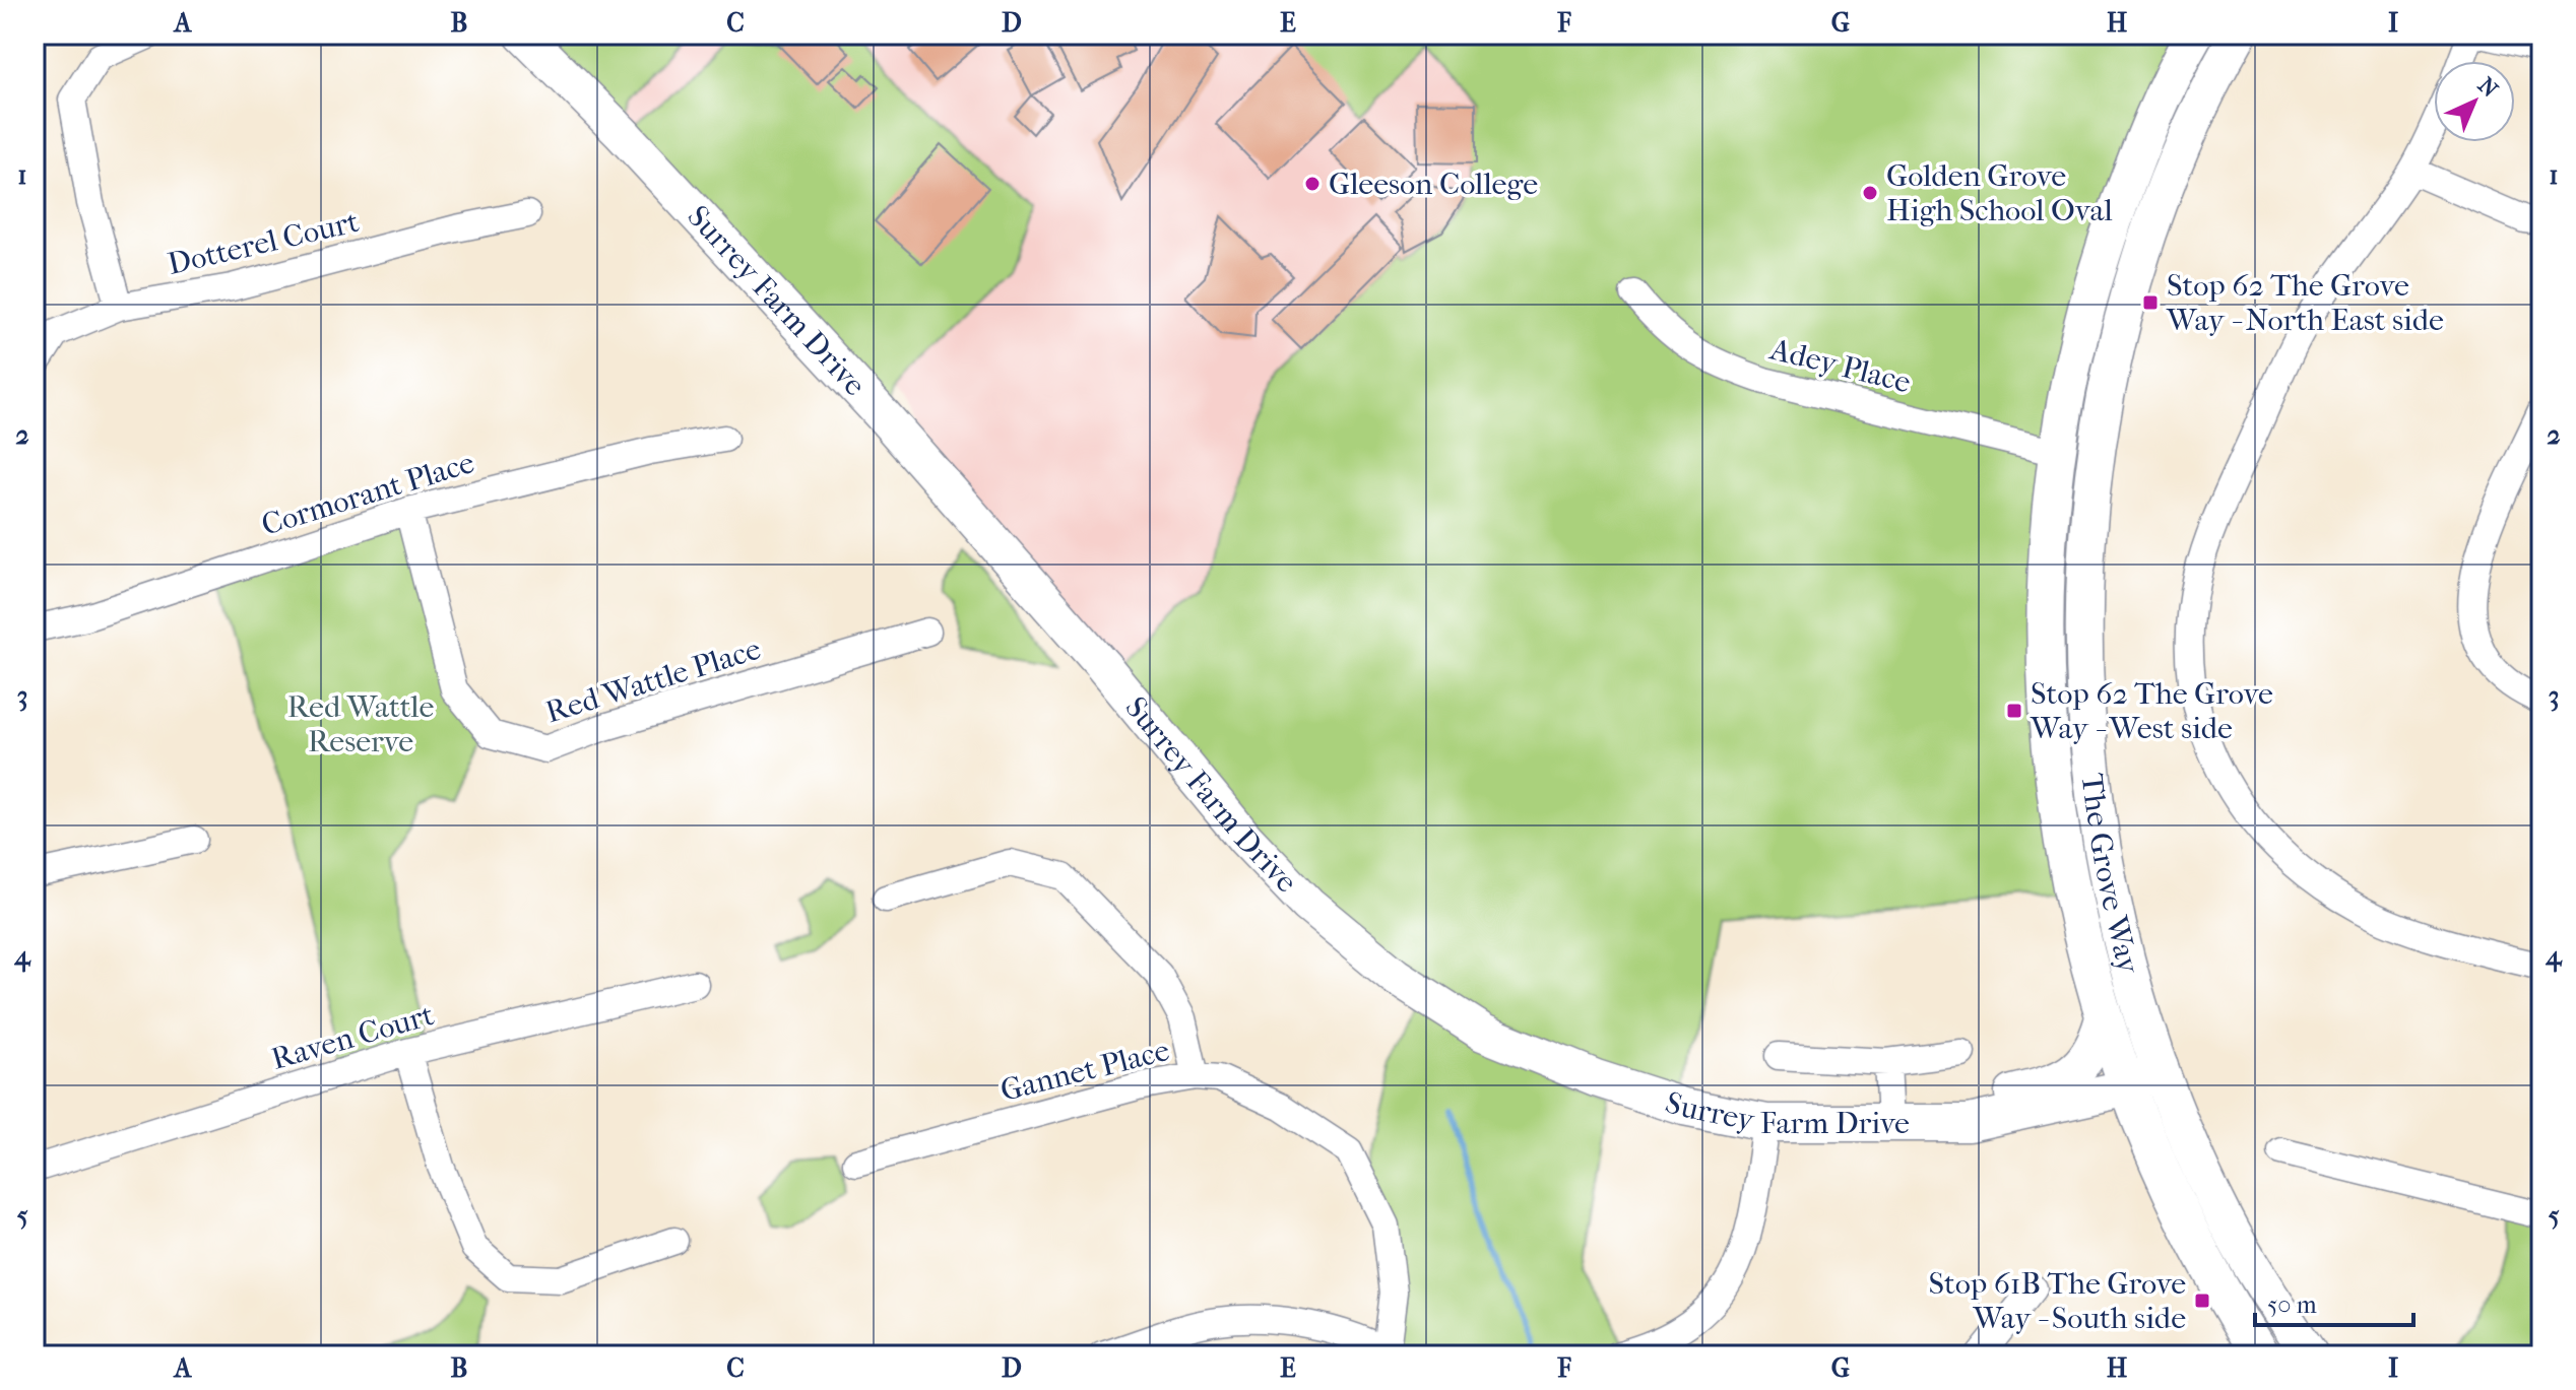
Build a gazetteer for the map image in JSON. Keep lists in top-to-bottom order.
{
  "streets": {
    "main road": ["Surrey Farm Drive", "The Grove Way"],
    "street": [
      "Dotterel Court",
      "Adey Place",
      "Cormorant Place",
      "Red Wattle Place",
      "Raven Court",
      "Gannet Place"
    ]
  },
  "crossings": [
    ["Surrey Farm Drive", "The Grove Way"],
    ["Adey Place", "The Grove Way"],
    ["Cormorant Place", "Red Wattle Place"]
  ],
  "parks": ["Red Wattle Reserve"],
  "places": {
    "other": ["Gleeson College", "Golden Grove High School Oval"],
    "transit": ["Stop 62 The Grove Way - North East side", "Stop 62 The Grove Way - West side", "Stop 61B The Grove Way - South side"]
  },
  "scale_bar": "50 m",
  "north": "top right",
  "grid": {
    "columns": [
      "A",
      "B",
      "C",
      "D",
      "E",
      "F",
      "G",
      "H",
      "I"
    ],
    "rows": [
      "1",
      "2",
      "3",
      "4",
      "5"
    ]
  }
}
